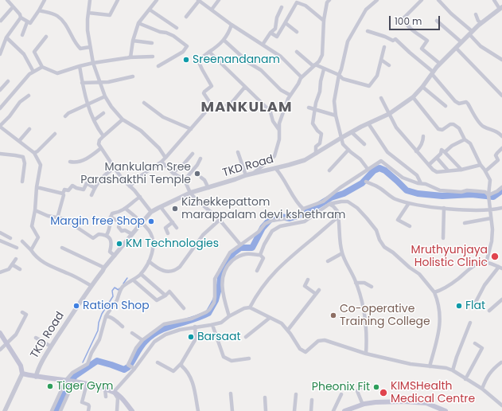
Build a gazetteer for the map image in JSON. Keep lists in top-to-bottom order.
{
  "streets": {
    "street": ["TKD Road"]
  },
  "districts": ["MANKULAM"],
  "places": [
    "Sreenandanam",
    "Mankulam Sree Parashakthi Temple",
    "Kizhekkepattom marappalam devi kshethram",
    "Margin free Shop",
    "KM Technologies",
    "Mruthyunjaya Holistic Clinic",
    "Ration Shop",
    "Flat",
    "Co-operative Training College",
    "Barsaat",
    "Tiger Gym",
    "Pheonix Fit",
    "KIMSHealth Medical Centre"
  ],
  "scale_bar": "100 m"
}
